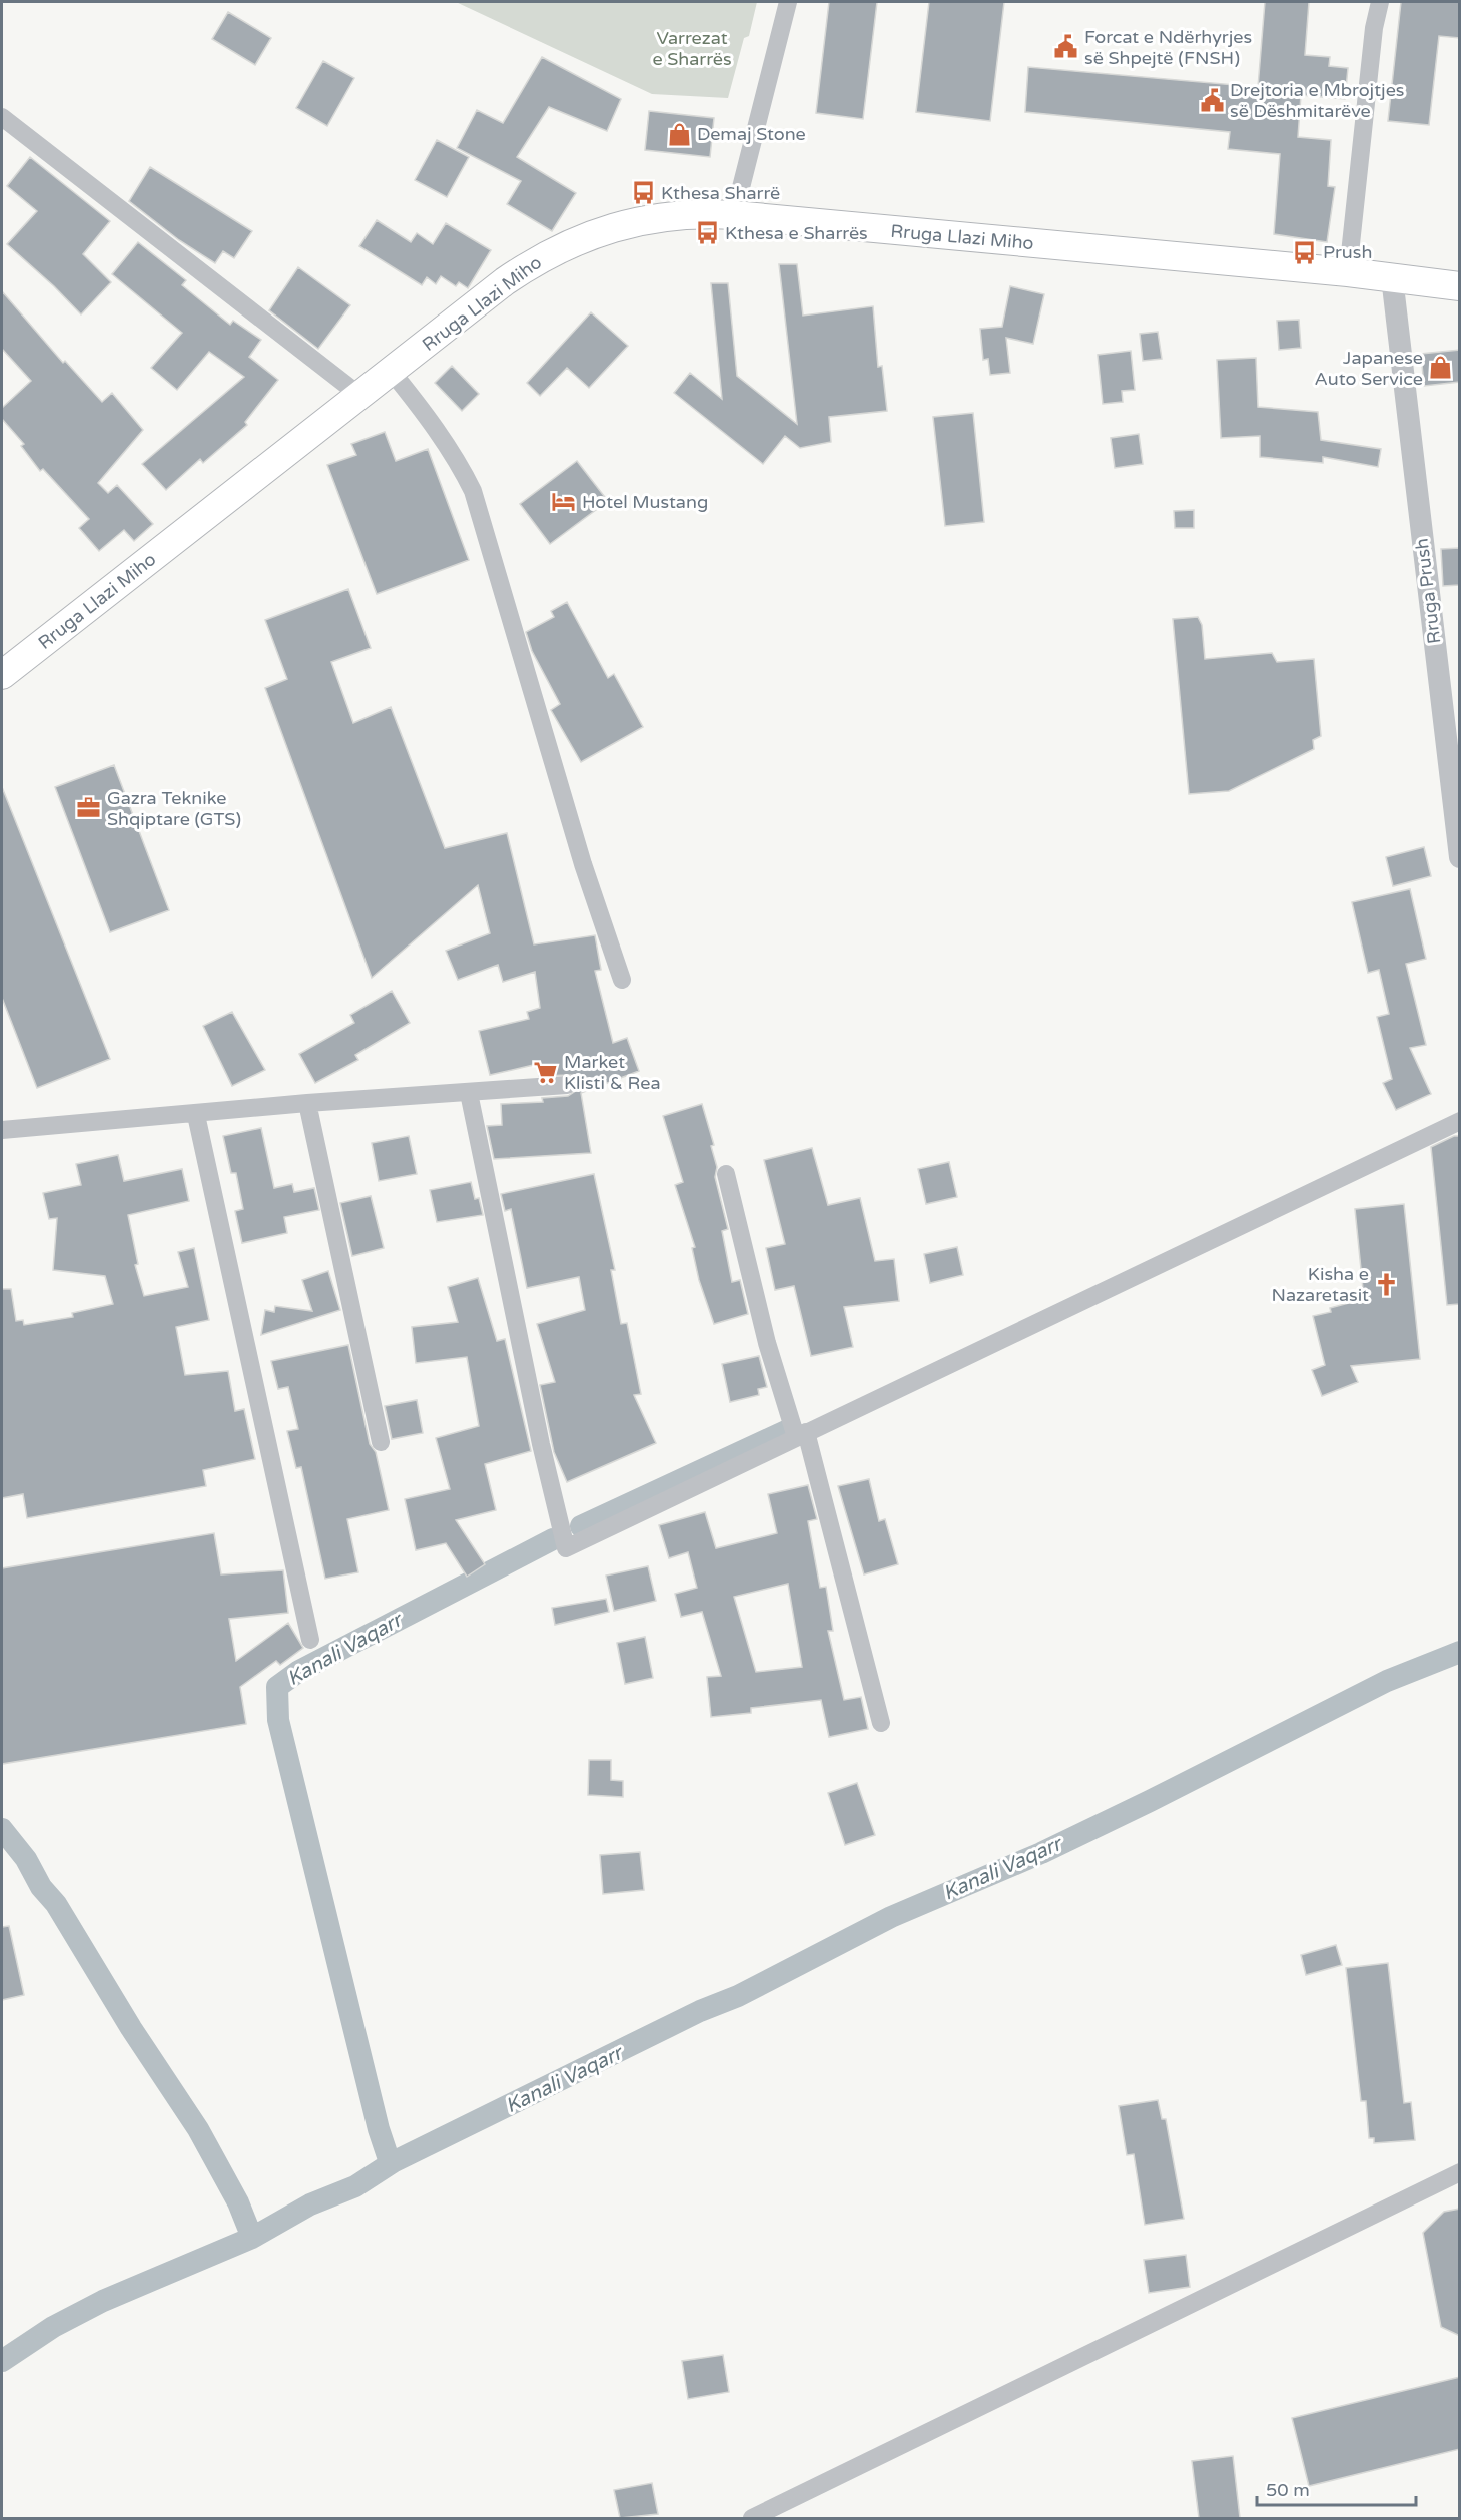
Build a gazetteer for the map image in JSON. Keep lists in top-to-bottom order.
{
  "streets": {
    "main road": ["Rruga Llazi Miho"],
    "street": ["Rruga Prush"]
  },
  "crossings": [
    ["Rruga Llazi Miho", "Rruga Prush"]
  ],
  "water": ["Kanali Vaqarr"],
  "parks": ["Varrezat e Sharrës"],
  "places": {
    "public building": ["Forcat e Ndërhyrjes së Shpejtë (FNSH)", "Drejtoria e Mbrojtjes së Dëshmitarëve"],
    "shop": ["Demaj Stone", "Japanese Auto Service"],
    "bus stop": ["Kthesa Sharrë", "Kthesa e Sharrës", "Prush"],
    "hotel": ["Hotel Mustang"],
    "office": ["Gazra Teknike Shqiptare (GTS)"],
    "supermarket": ["Market Klisti & Rea"],
    "church": ["Kisha e Nazaretasit"]
  },
  "scale_bar": "50 m"
}
